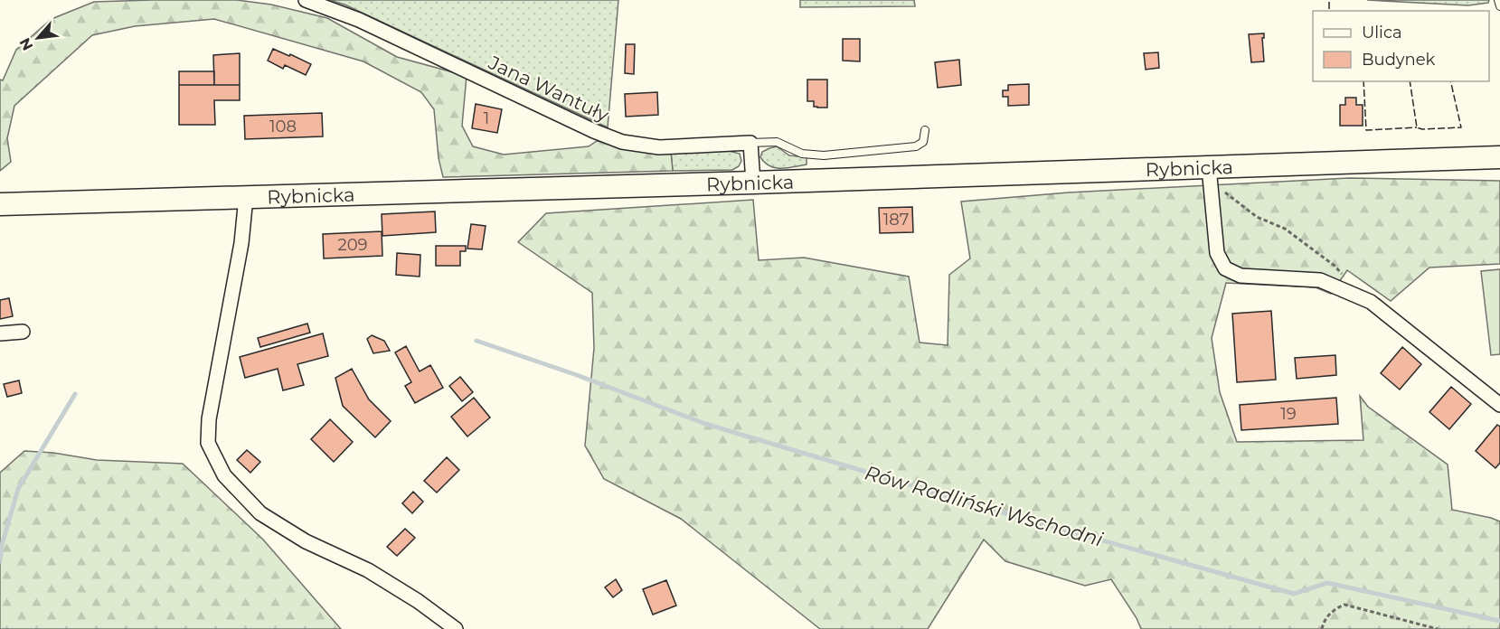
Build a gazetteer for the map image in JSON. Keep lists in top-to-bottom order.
{
  "streets": {
    "main road": ["Rybnicka"],
    "street": ["Jana Wantuły"]
  },
  "water": ["Rów Radliński Wschodni"],
  "house_numbers": [
    "1",
    "108",
    "187",
    "209",
    "19"
  ],
  "legend": ["Ulica", "Budynek"],
  "north": "bottom left"
}
